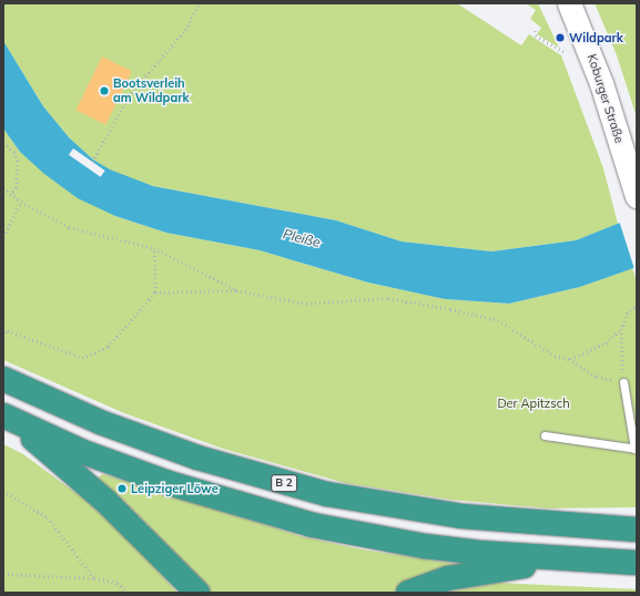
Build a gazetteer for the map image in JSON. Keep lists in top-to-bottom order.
{
  "streets": {
    "highway": ["B 2"],
    "main road": ["Koburger Straße"]
  },
  "water": ["Pleiße"],
  "parks": ["Der Apitzsch"],
  "places": ["Wildpark", "Bootsverleih am Wildpark", "Leipziger Löwe"]
}
